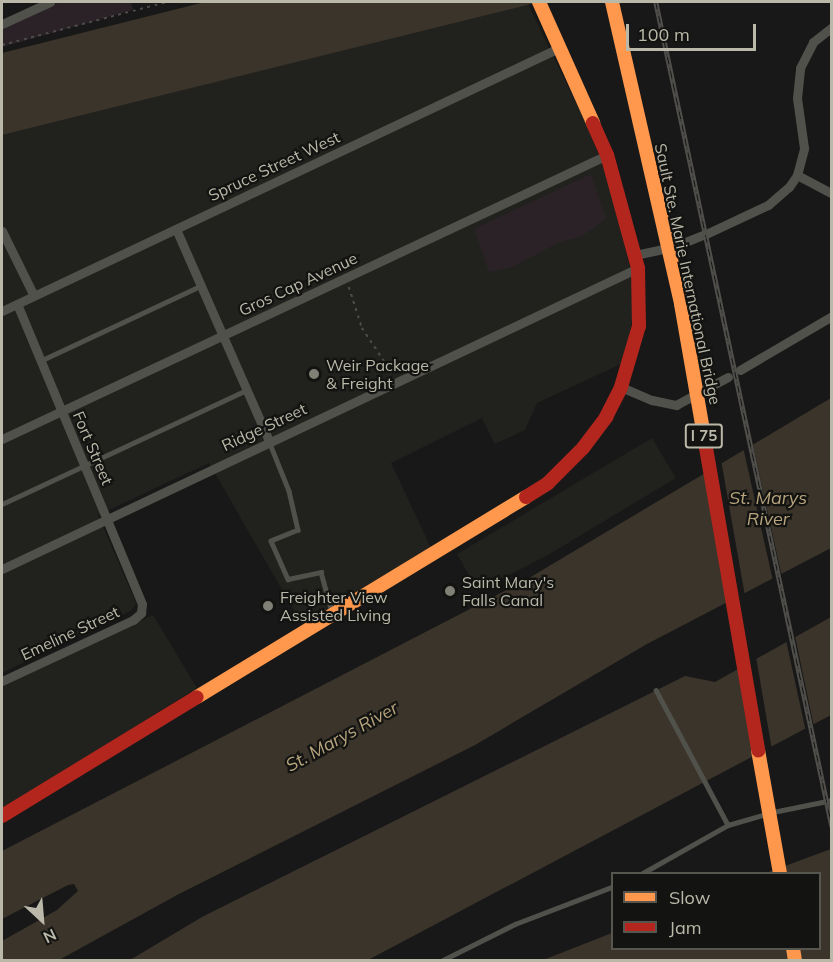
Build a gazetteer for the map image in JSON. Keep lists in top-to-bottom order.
{
  "streets": {
    "main road": ["Sault Ste. Marie International Bridge", "I 75"],
    "street": [
      "Spruce Street West",
      "Gros Cap Avenue",
      "Ridge Street",
      "Fort Street",
      "Emeline Street"
    ]
  },
  "crossings": [
    ["Spruce Street West", "Fort Street"],
    ["Gros Cap Avenue", "Fort Street"],
    ["Ridge Street", "Fort Street"],
    ["Fort Street", "Emeline Street"]
  ],
  "water": ["St. Marys River"],
  "places": ["Weir Package & Freight", "Saint Mary's Falls Canal", "Freighter View Assisted Living"],
  "legend": ["Slow", "Jam"],
  "scale_bar": "100 m",
  "north": "bottom right"
}
